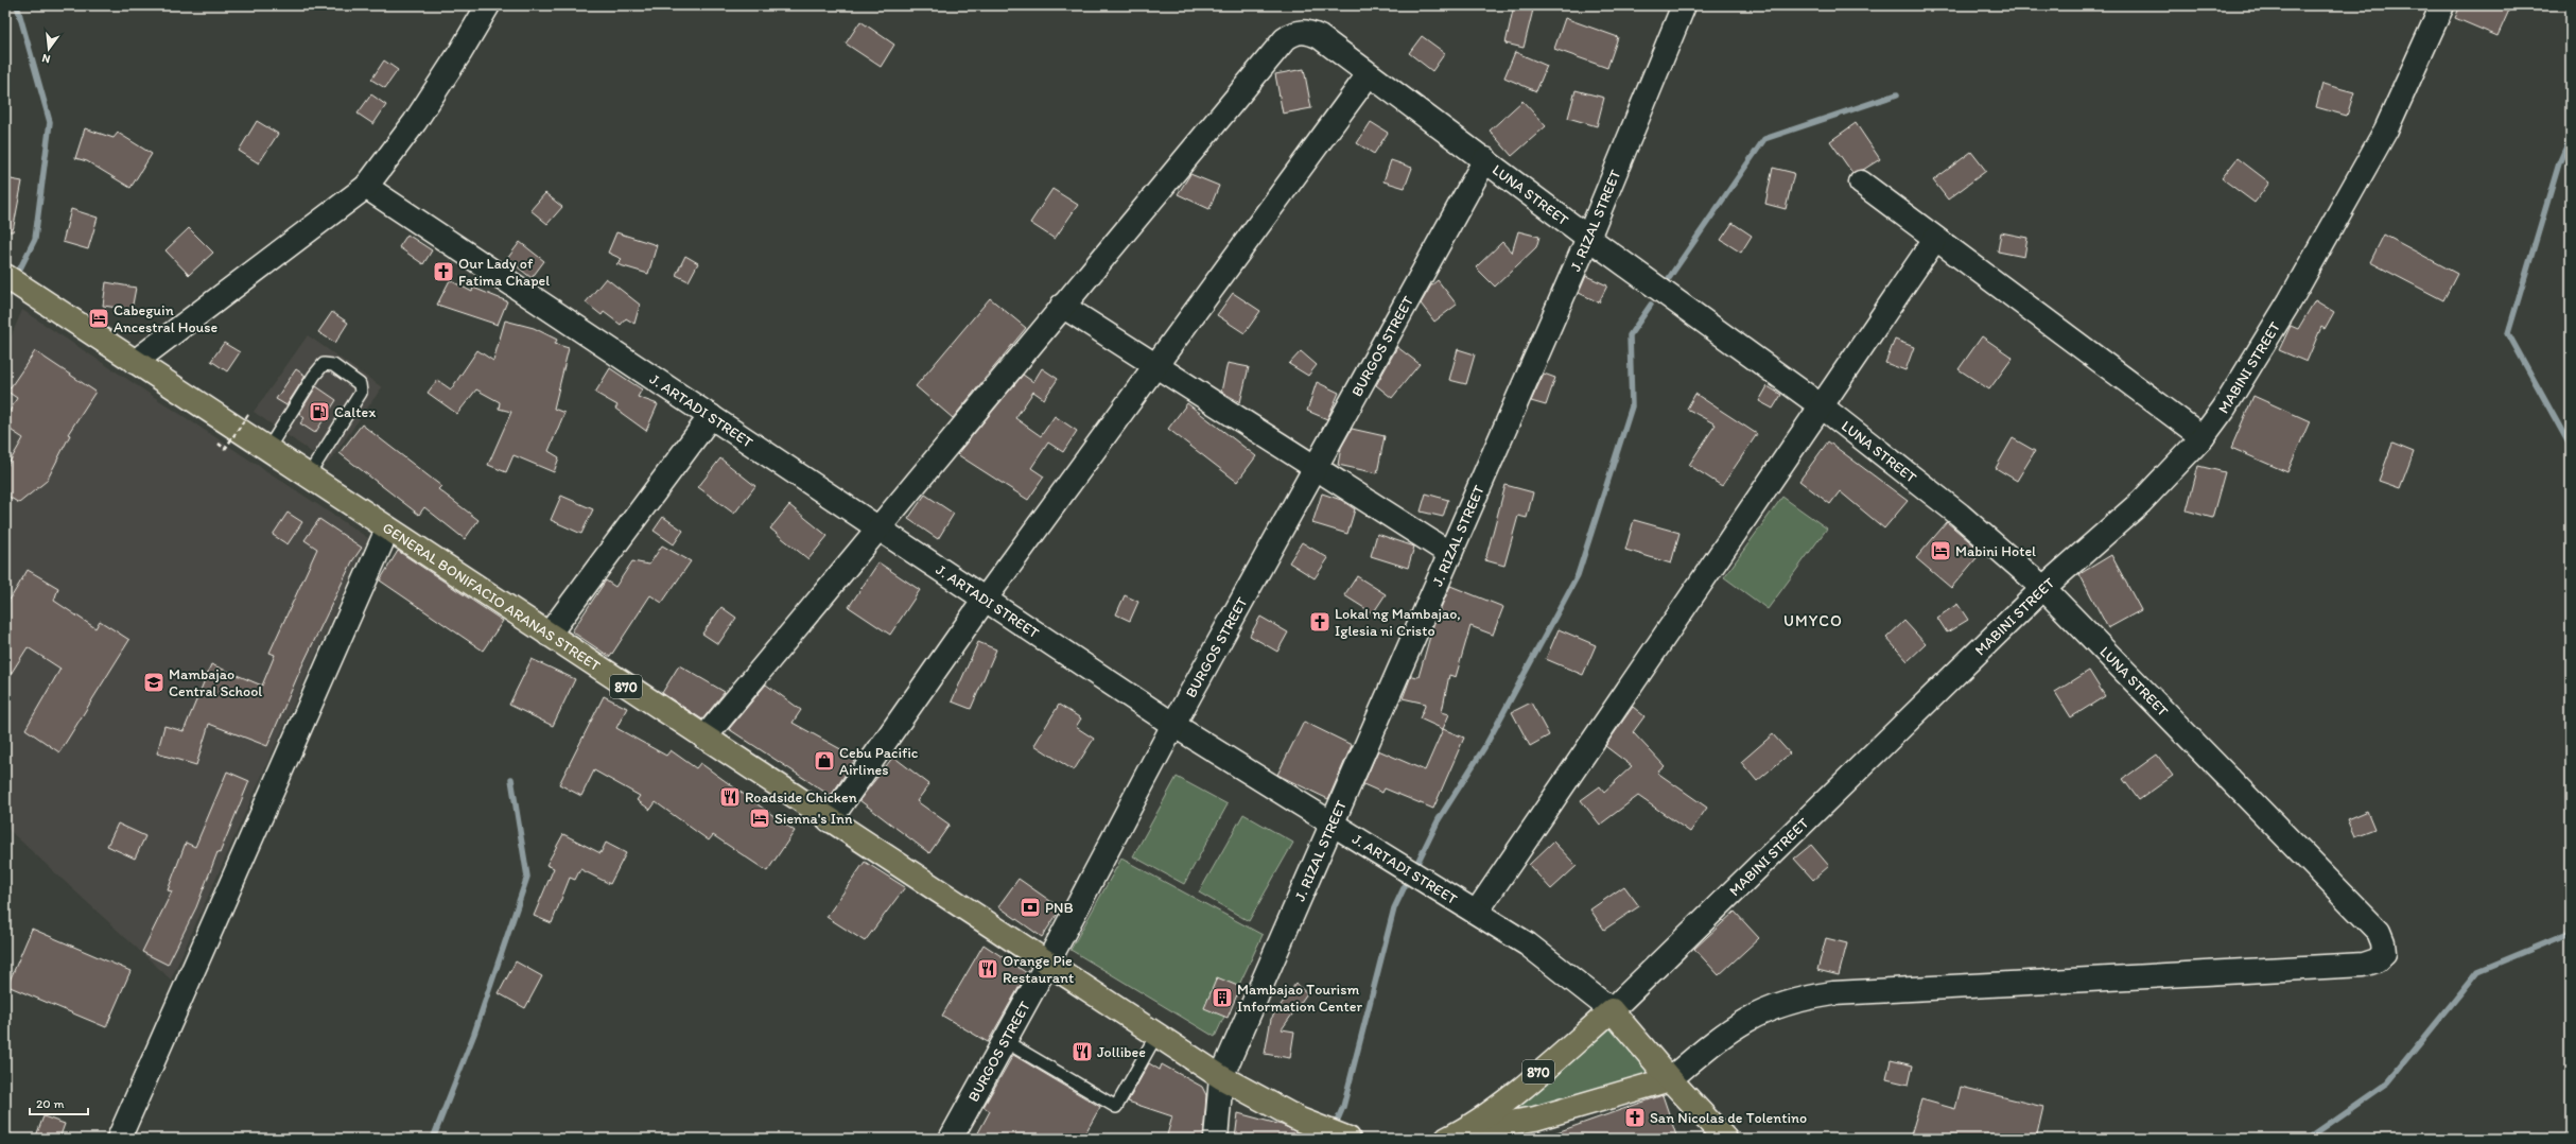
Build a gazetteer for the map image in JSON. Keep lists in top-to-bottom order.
{
  "streets": {
    "main road": ["MABINI STREET", "GENERAL BONIFACIO ARANAS STREET", "870"],
    "street": [
      "LUNA STREET",
      "J. RIZAL STREET",
      "BURGOS STREET",
      "J. ARTADI STREET"
    ]
  },
  "crossings": [
    ["LUNA STREET", "J. RIZAL STREET"],
    ["LUNA STREET", "BURGOS STREET"],
    ["LUNA STREET", "MABINI STREET"],
    ["J. RIZAL STREET", "J. ARTADI STREET"],
    ["J. RIZAL STREET", "GENERAL BONIFACIO ARANAS STREET"],
    ["BURGOS STREET", "J. ARTADI STREET"],
    ["BURGOS STREET", "GENERAL BONIFACIO ARANAS STREET"],
    ["MABINI STREET", "J. ARTADI STREET"]
  ],
  "districts": ["UMYCO"],
  "places": {
    "church": ["Our Lady of Fatima Chapel", "Lokal ng Mambajao, Iglesia ni Cristo", "San Nicolas de Tolentino"],
    "hotel": ["Cabeguin Ancestral House", "Mabini Hotel", "Sienna's Inn"],
    "fuel station": ["Caltex"],
    "school or university": ["Mambajao Central School"],
    "shop": ["Cebu Pacific Airlines"],
    "restaurant": ["Roadside Chicken", "Orange Pie Restaurant", "Jollibee"],
    "bank": ["PNB"],
    "building": ["Mambajao Tourism Information Center"]
  },
  "scale_bar": "20 m",
  "north": "bottom"
}
